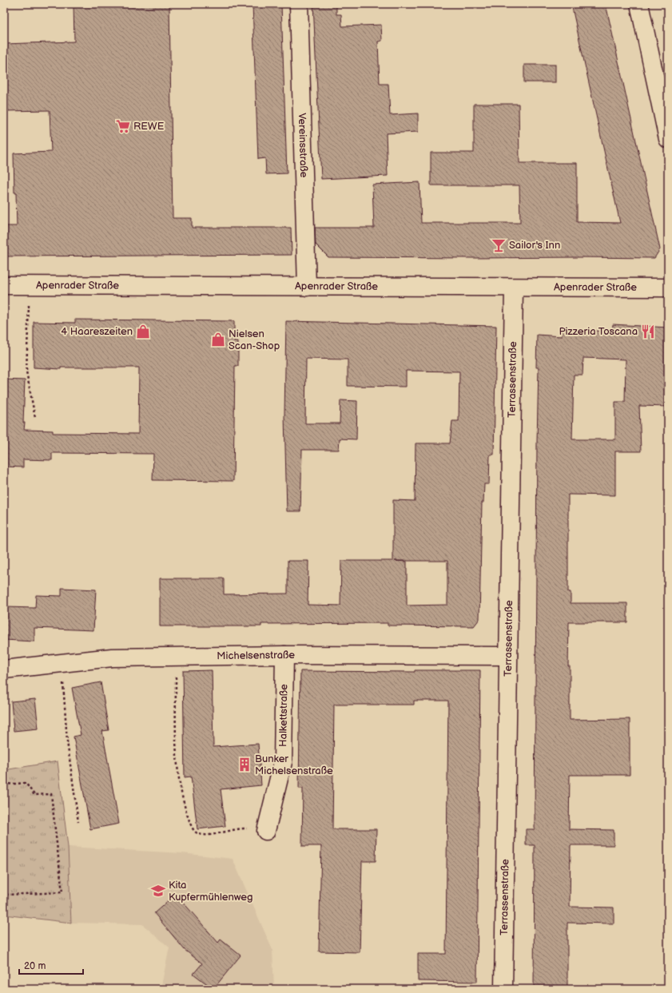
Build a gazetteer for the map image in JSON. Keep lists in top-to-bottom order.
{
  "streets": {
    "street": [
      "Vereinsstraße",
      "Apenrader Straße",
      "Terrassenstraße",
      "Michelsenstraße",
      "Halkettstraße"
    ]
  },
  "crossings": [
    ["Vereinsstraße", "Apenrader Straße"],
    ["Apenrader Straße", "Terrassenstraße"],
    ["Terrassenstraße", "Michelsenstraße"],
    ["Michelsenstraße", "Halkettstraße"]
  ],
  "places": {
    "supermarket": ["REWE"],
    "bar": ["Sailor's Inn"],
    "shop": ["4 Haareszeiten", "Nielsen Scan-Shop"],
    "restaurant": ["Pizzeria Toscana"],
    "building": ["Bunker Michelsenstraße"],
    "school or university": ["Kita Kupfermühlenweg"]
  },
  "scale_bar": "20 m"
}
